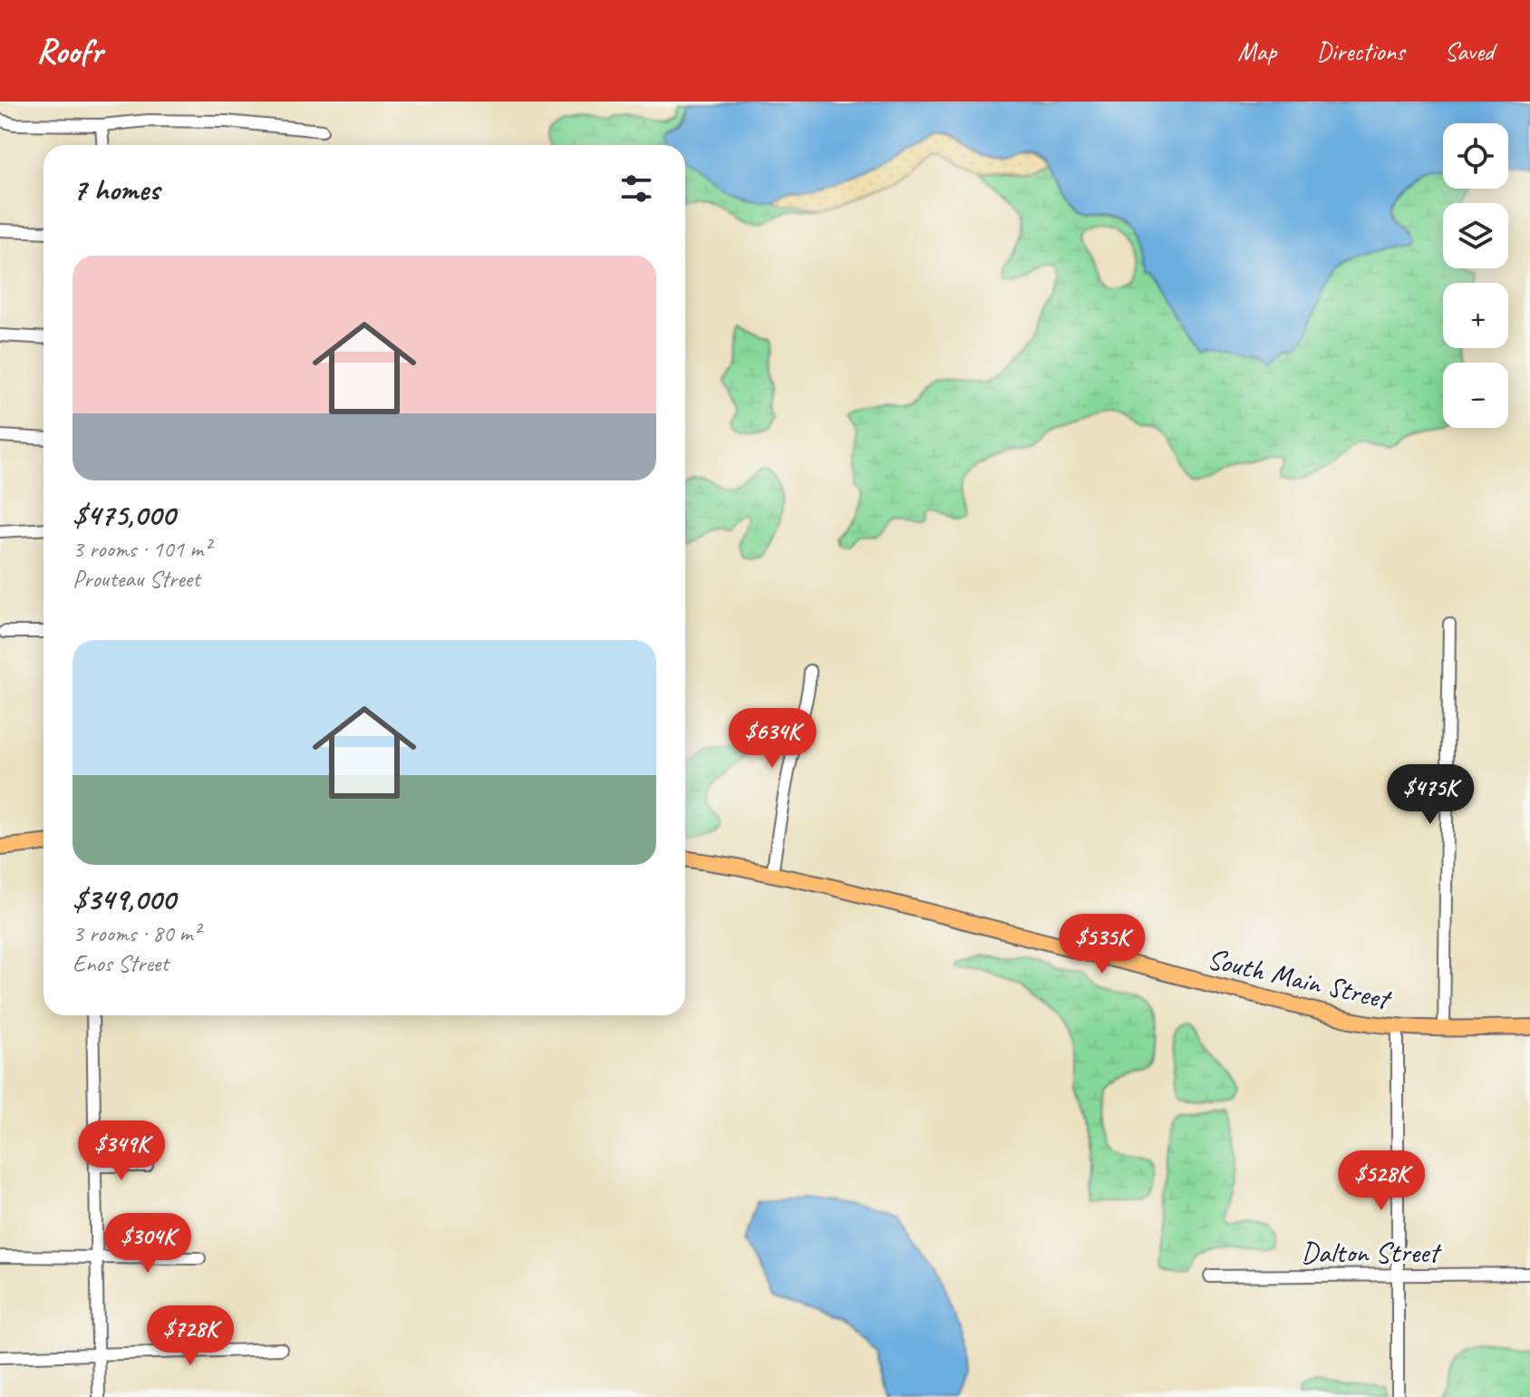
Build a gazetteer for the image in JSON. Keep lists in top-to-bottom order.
{
  "streets": {
    "main road": ["South Main Street"],
    "street": ["Dalton Street"]
  },
  "page": {
    "header": "Roofr",
    "nav": ["Map", "Directions", "Saved"],
    "map_buttons": ["+", "−"],
    "heading": "7 homes",
    "list": [
      {
        "name": "$475,000",
        "note": "3 rooms · 101 m² · Prouteau Street"
      },
      {
        "name": "$349,000",
        "note": "3 rooms · 80 m² · Enos Street"
      }
    ],
    "price": [
      "$634K",
      "$475K",
      "$535K",
      "$349K",
      "$528K",
      "$304K",
      "$728K"
    ]
  }
}
